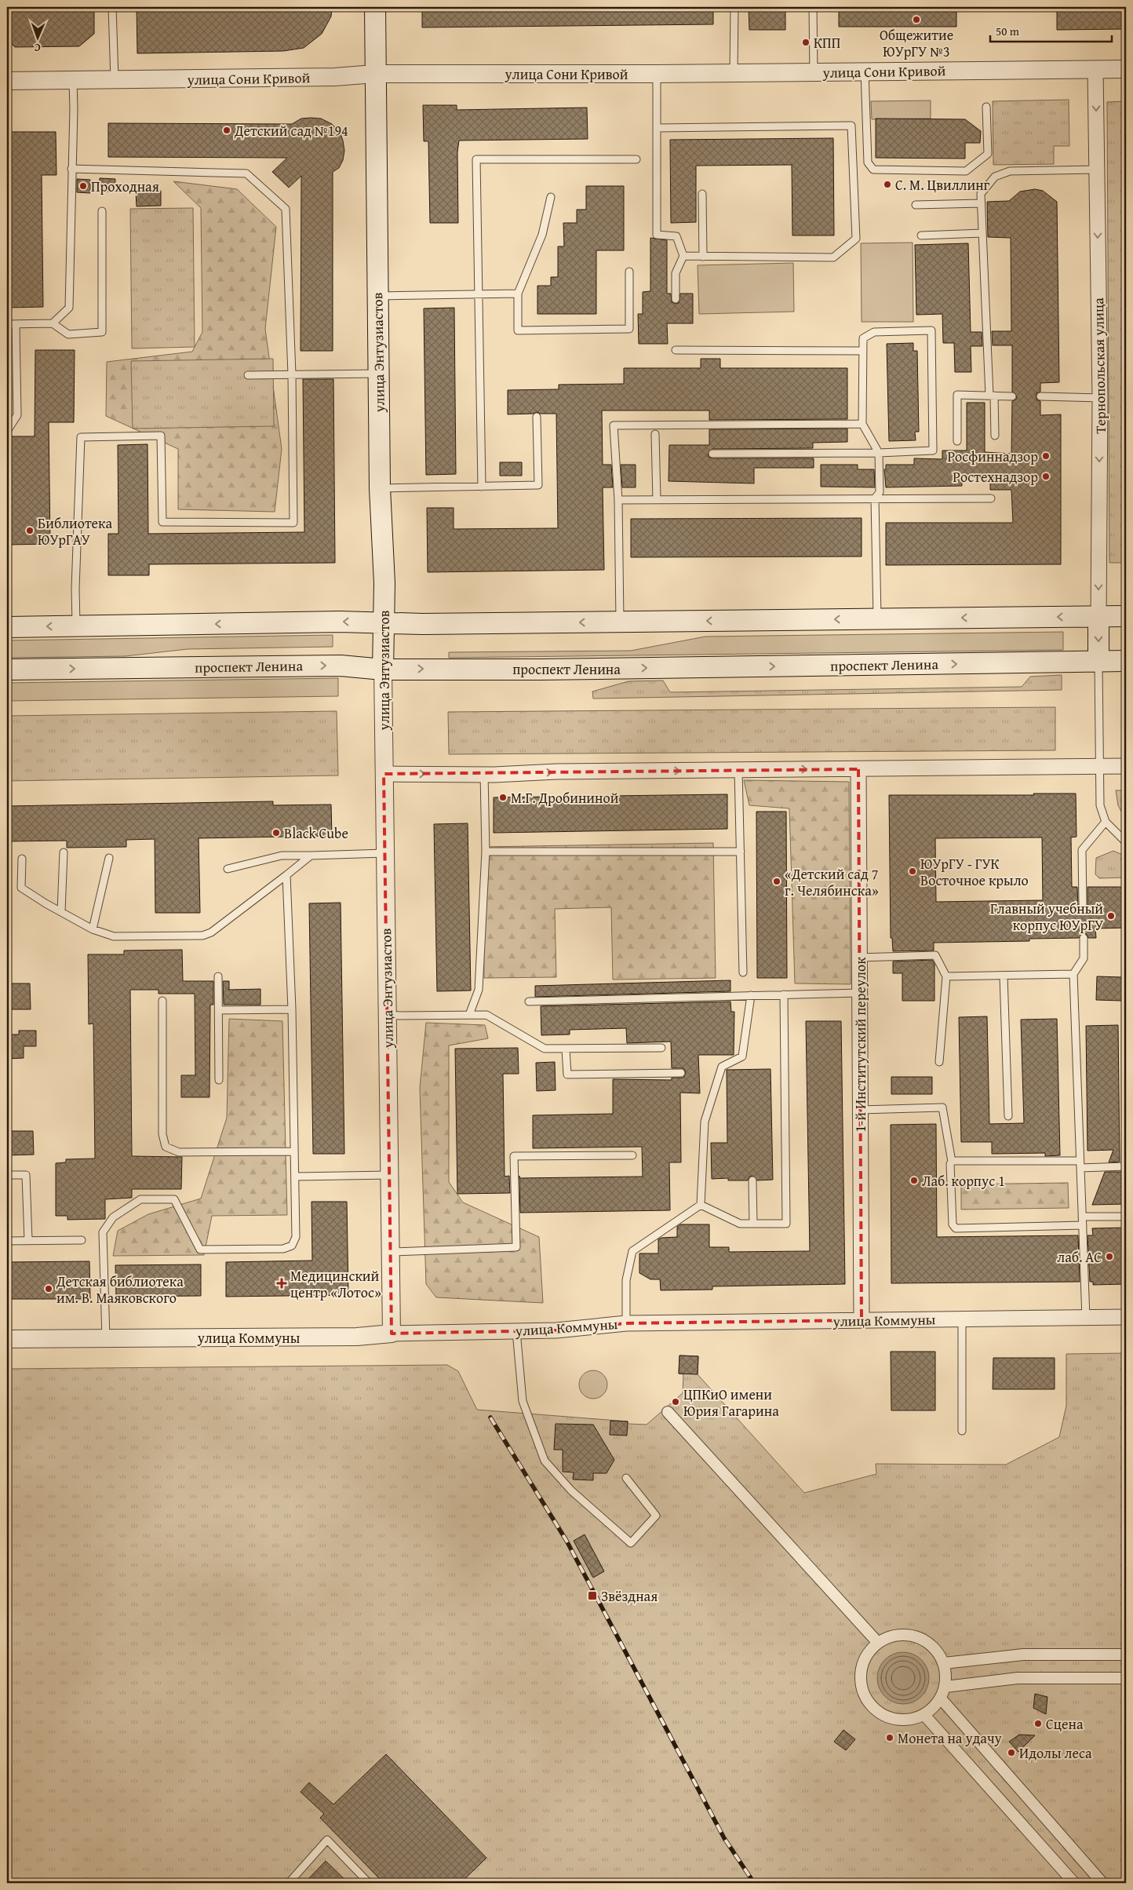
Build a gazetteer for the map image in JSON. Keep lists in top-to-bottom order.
{
  "streets": {
    "main road": ["улица Энтузиастов", "Тернопольская улица", "проспект Ленина"],
    "street": ["улица Сони Кривой", "1-й Институтский переулок", "улица Коммуны"]
  },
  "crossings": [
    ["улица Сони Кривой", "улица Энтузиастов"],
    ["улица Сони Кривой", "Тернопольская улица"],
    ["улица Энтузиастов", "проспект Ленина"],
    ["улица Энтузиастов", "улица Коммуны"],
    ["Тернопольская улица", "проспект Ленина"],
    ["1-й Институтский переулок", "улица Коммуны"]
  ],
  "one_way": ["Тернопольская улица"],
  "places": {
    "other": [
      "Общежитие ЮУрГУ №3",
      "КПП",
      "Детский сад №194",
      "С. М. Цвиллинг",
      "Проходная",
      "Росфиннадзор",
      "Ростехнадзор",
      "Библиотека ЮУрГАУ",
      "М.Г. Дробининой",
      "Black Cube",
      "ЮУрГУ - ГУК Восточное крыло",
      "«Детский сад 7 г. Челябинска»",
      "Главный учебный корпус ЮУрГУ",
      "Лаб. корпус 1",
      "лаб. АС",
      "Детская библиотека им. В. Маяковского",
      "ЦПКиО имени Юрия Гагарина",
      "Сцена",
      "Монета на удачу",
      "Идолы леса"
    ],
    "health": ["Медицинский центр «Лотос»"],
    "transit": ["Звёздная"]
  },
  "scale_bar": "50 m",
  "north": "bottom"
}
